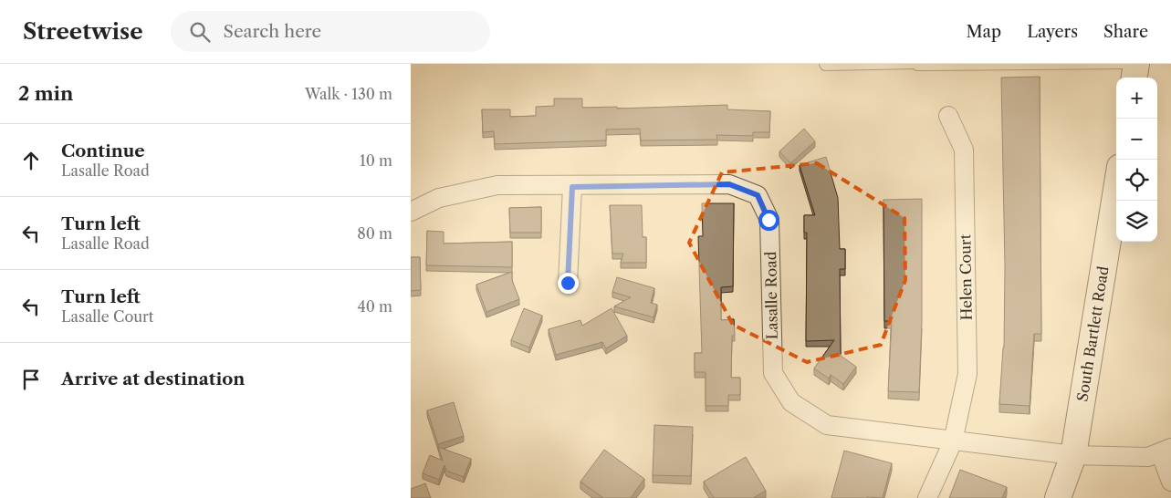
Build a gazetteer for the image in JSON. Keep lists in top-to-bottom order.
{
  "streets": {
    "main road": ["South Bartlett Road"],
    "street": ["Helen Court", "Lasalle Road"]
  },
  "crossings": [
    ["Helen Court", "Lasalle Road"],
    ["Lasalle Road", "South Bartlett Road"]
  ],
  "page": {
    "header": "Streetwise",
    "search": "Search here",
    "nav": ["Map", "Layers", "Share"],
    "heading": ["2 min", "Walk · 130 m"],
    "map_buttons": ["+", "−"],
    "list": [
      ["Continue", "Lasalle Road", "10 m"],
      ["Turn left", "Lasalle Road", "80 m"],
      ["Turn left", "Lasalle Court", "40 m"],
      "Arrive at destination"
    ]
  }
}
